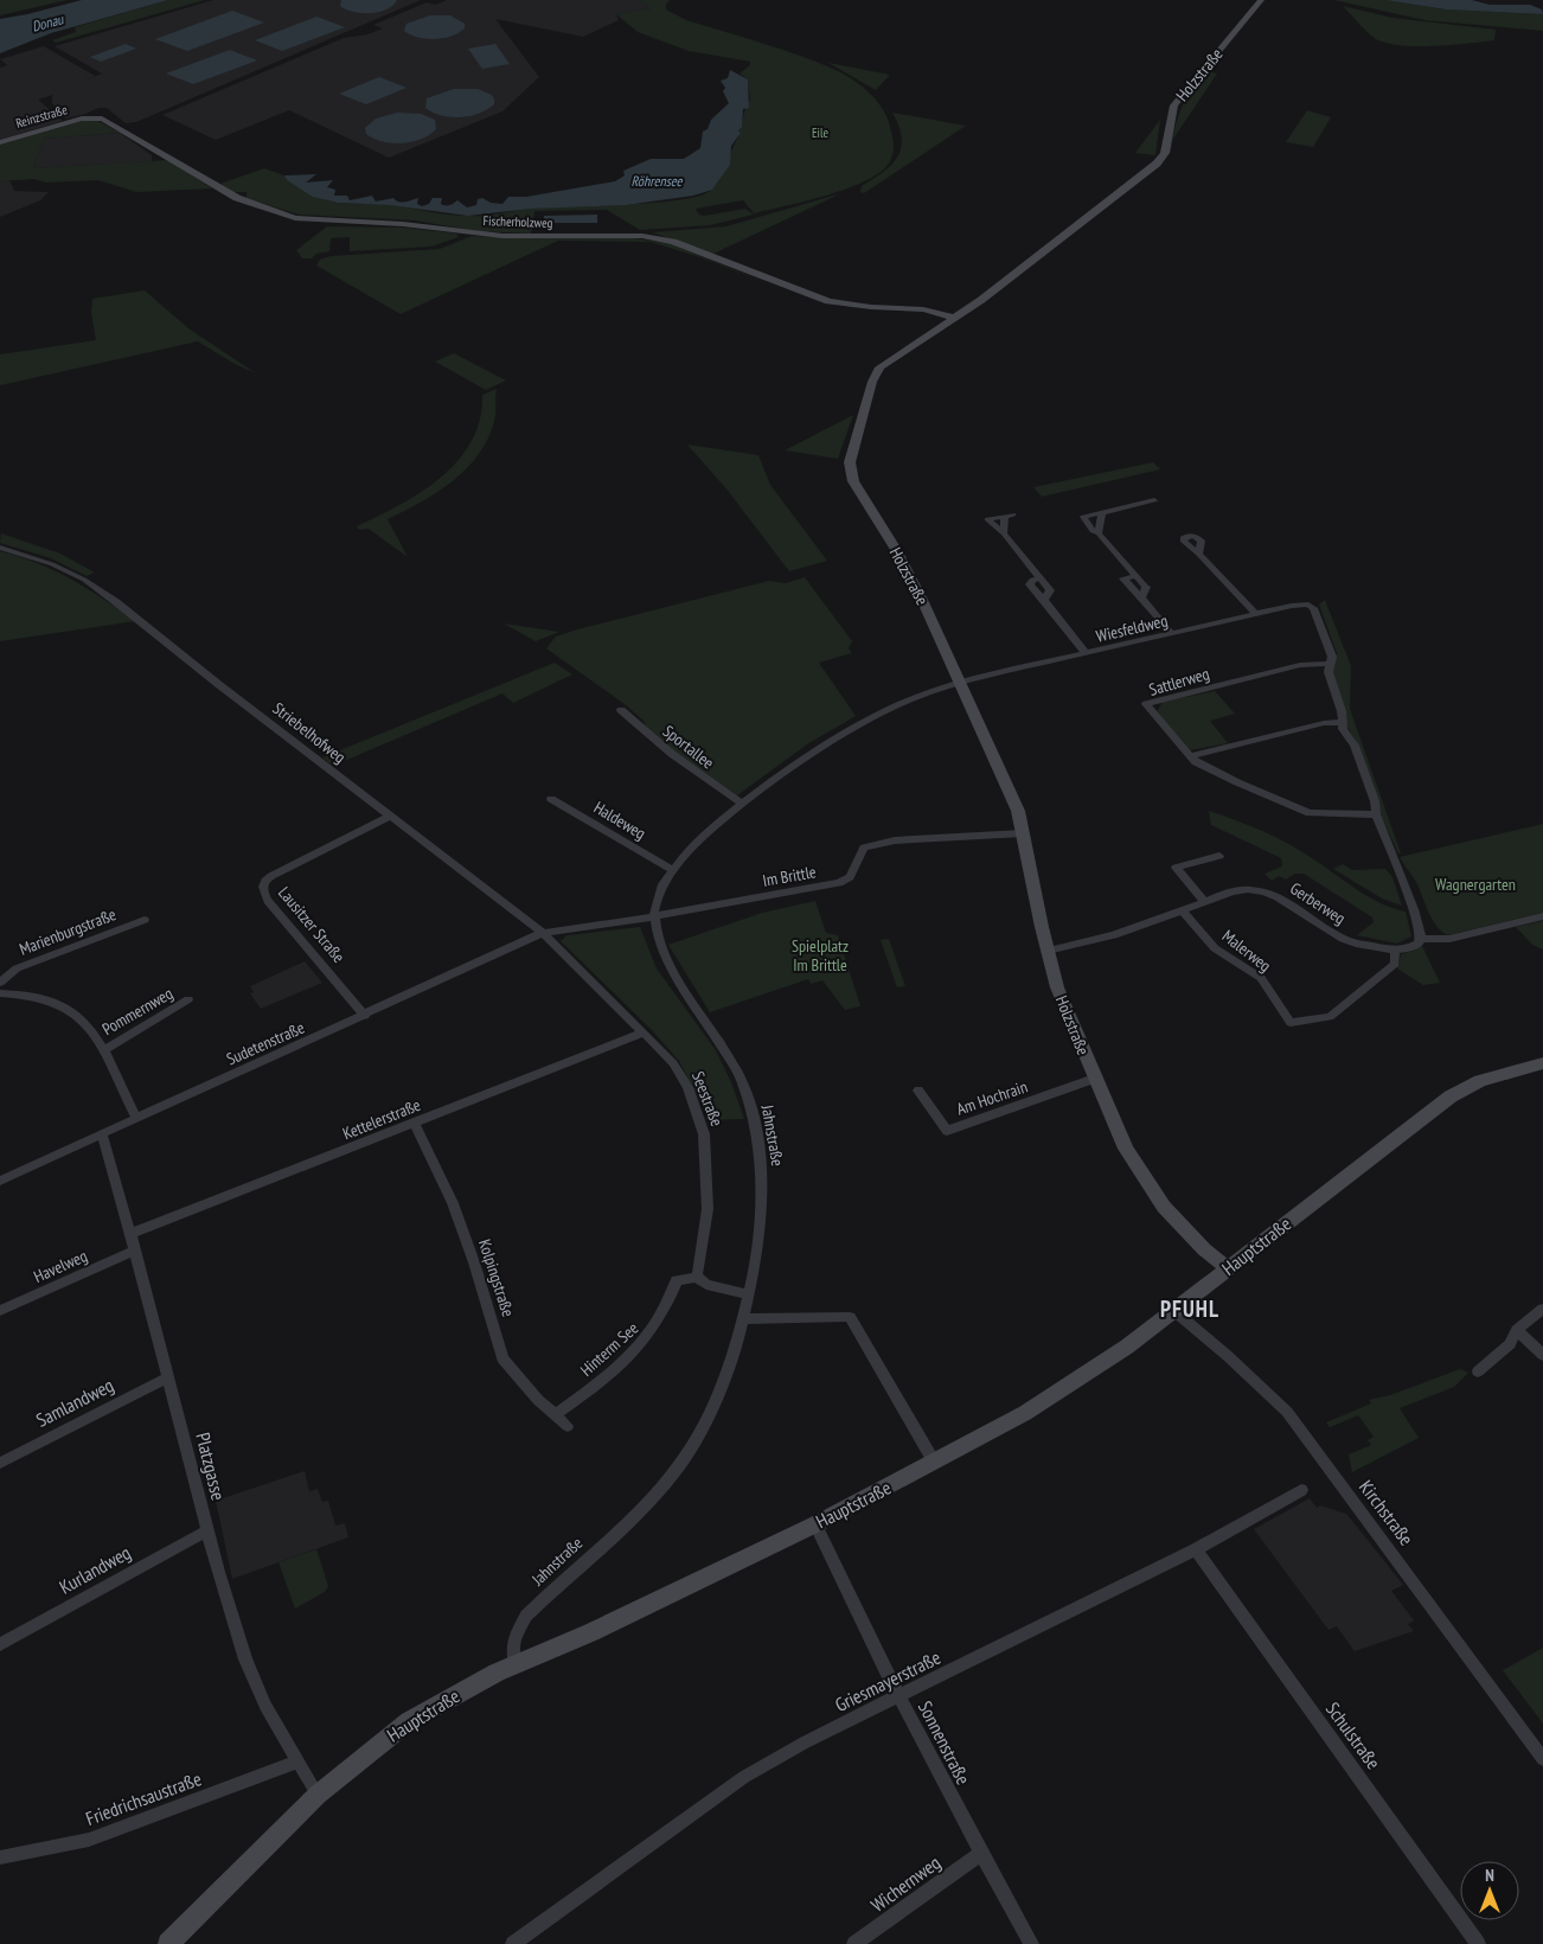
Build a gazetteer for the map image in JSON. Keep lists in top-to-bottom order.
{
  "streets": {
    "street": [
      "Holzstraße",
      "Reinzstraße",
      "Fischerholzweg",
      "Wiesfeldweg",
      "Sattlerweg",
      "Striebelhofweg",
      "Sportallee",
      "Haldeweg",
      "Im Brittle",
      "Gerberweg",
      "Lausitzer Straße",
      "Marienburgstraße",
      "Malerweg",
      "Pommernweg",
      "Sudetenstraße",
      "Am Hochrain",
      "Seestraße",
      "Kettelerstraße",
      "Jahnstraße",
      "Hauptstraße",
      "Havelweg",
      "Kolpingstraße",
      "Hinterm See",
      "Samlandweg",
      "Platzgasse",
      "Kirchstraße",
      "Kurlandweg",
      "Griesmayerstraße",
      "Schulstraße",
      "Sonnenstraße",
      "Friedrichsaustraße",
      "Wichernweg"
    ]
  },
  "crossings": [
    ["Holzstraße", "Fischerholzweg"],
    ["Holzstraße", "Wiesfeldweg"],
    ["Holzstraße", "Im Brittle"],
    ["Holzstraße", "Gerberweg"],
    ["Holzstraße", "Am Hochrain"],
    ["Holzstraße", "Hauptstraße"],
    ["Reinzstraße", "Fischerholzweg"],
    ["Wiesfeldweg", "Sattlerweg"],
    ["Striebelhofweg", "Im Brittle"],
    ["Striebelhofweg", "Lausitzer Straße"],
    ["Striebelhofweg", "Sudetenstraße"],
    ["Striebelhofweg", "Seestraße"],
    ["Im Brittle", "Sudetenstraße"],
    ["Im Brittle", "Seestraße"],
    ["Im Brittle", "Jahnstraße"],
    ["Gerberweg", "Malerweg"],
    ["Lausitzer Straße", "Sudetenstraße"],
    ["Sudetenstraße", "Seestraße"],
    ["Sudetenstraße", "Platzgasse"],
    ["Seestraße", "Kettelerstraße"],
    ["Seestraße", "Hinterm See"],
    ["Kettelerstraße", "Kolpingstraße"],
    ["Kettelerstraße", "Platzgasse"],
    ["Jahnstraße", "Hauptstraße"],
    ["Hauptstraße", "Platzgasse"],
    ["Hauptstraße", "Kirchstraße"],
    ["Hauptstraße", "Sonnenstraße"],
    ["Havelweg", "Platzgasse"],
    ["Kolpingstraße", "Hinterm See"],
    ["Samlandweg", "Platzgasse"],
    ["Platzgasse", "Kurlandweg"],
    ["Platzgasse", "Friedrichsaustraße"],
    ["Griesmayerstraße", "Schulstraße"],
    ["Griesmayerstraße", "Sonnenstraße"],
    ["Sonnenstraße", "Wichernweg"]
  ],
  "districts": ["PFUHL"],
  "water": ["Donau", "Röhrensee"],
  "parks": ["Eile", "Wagnergarten", "Spielplatz Im Brittle"],
  "north": "top"
}
